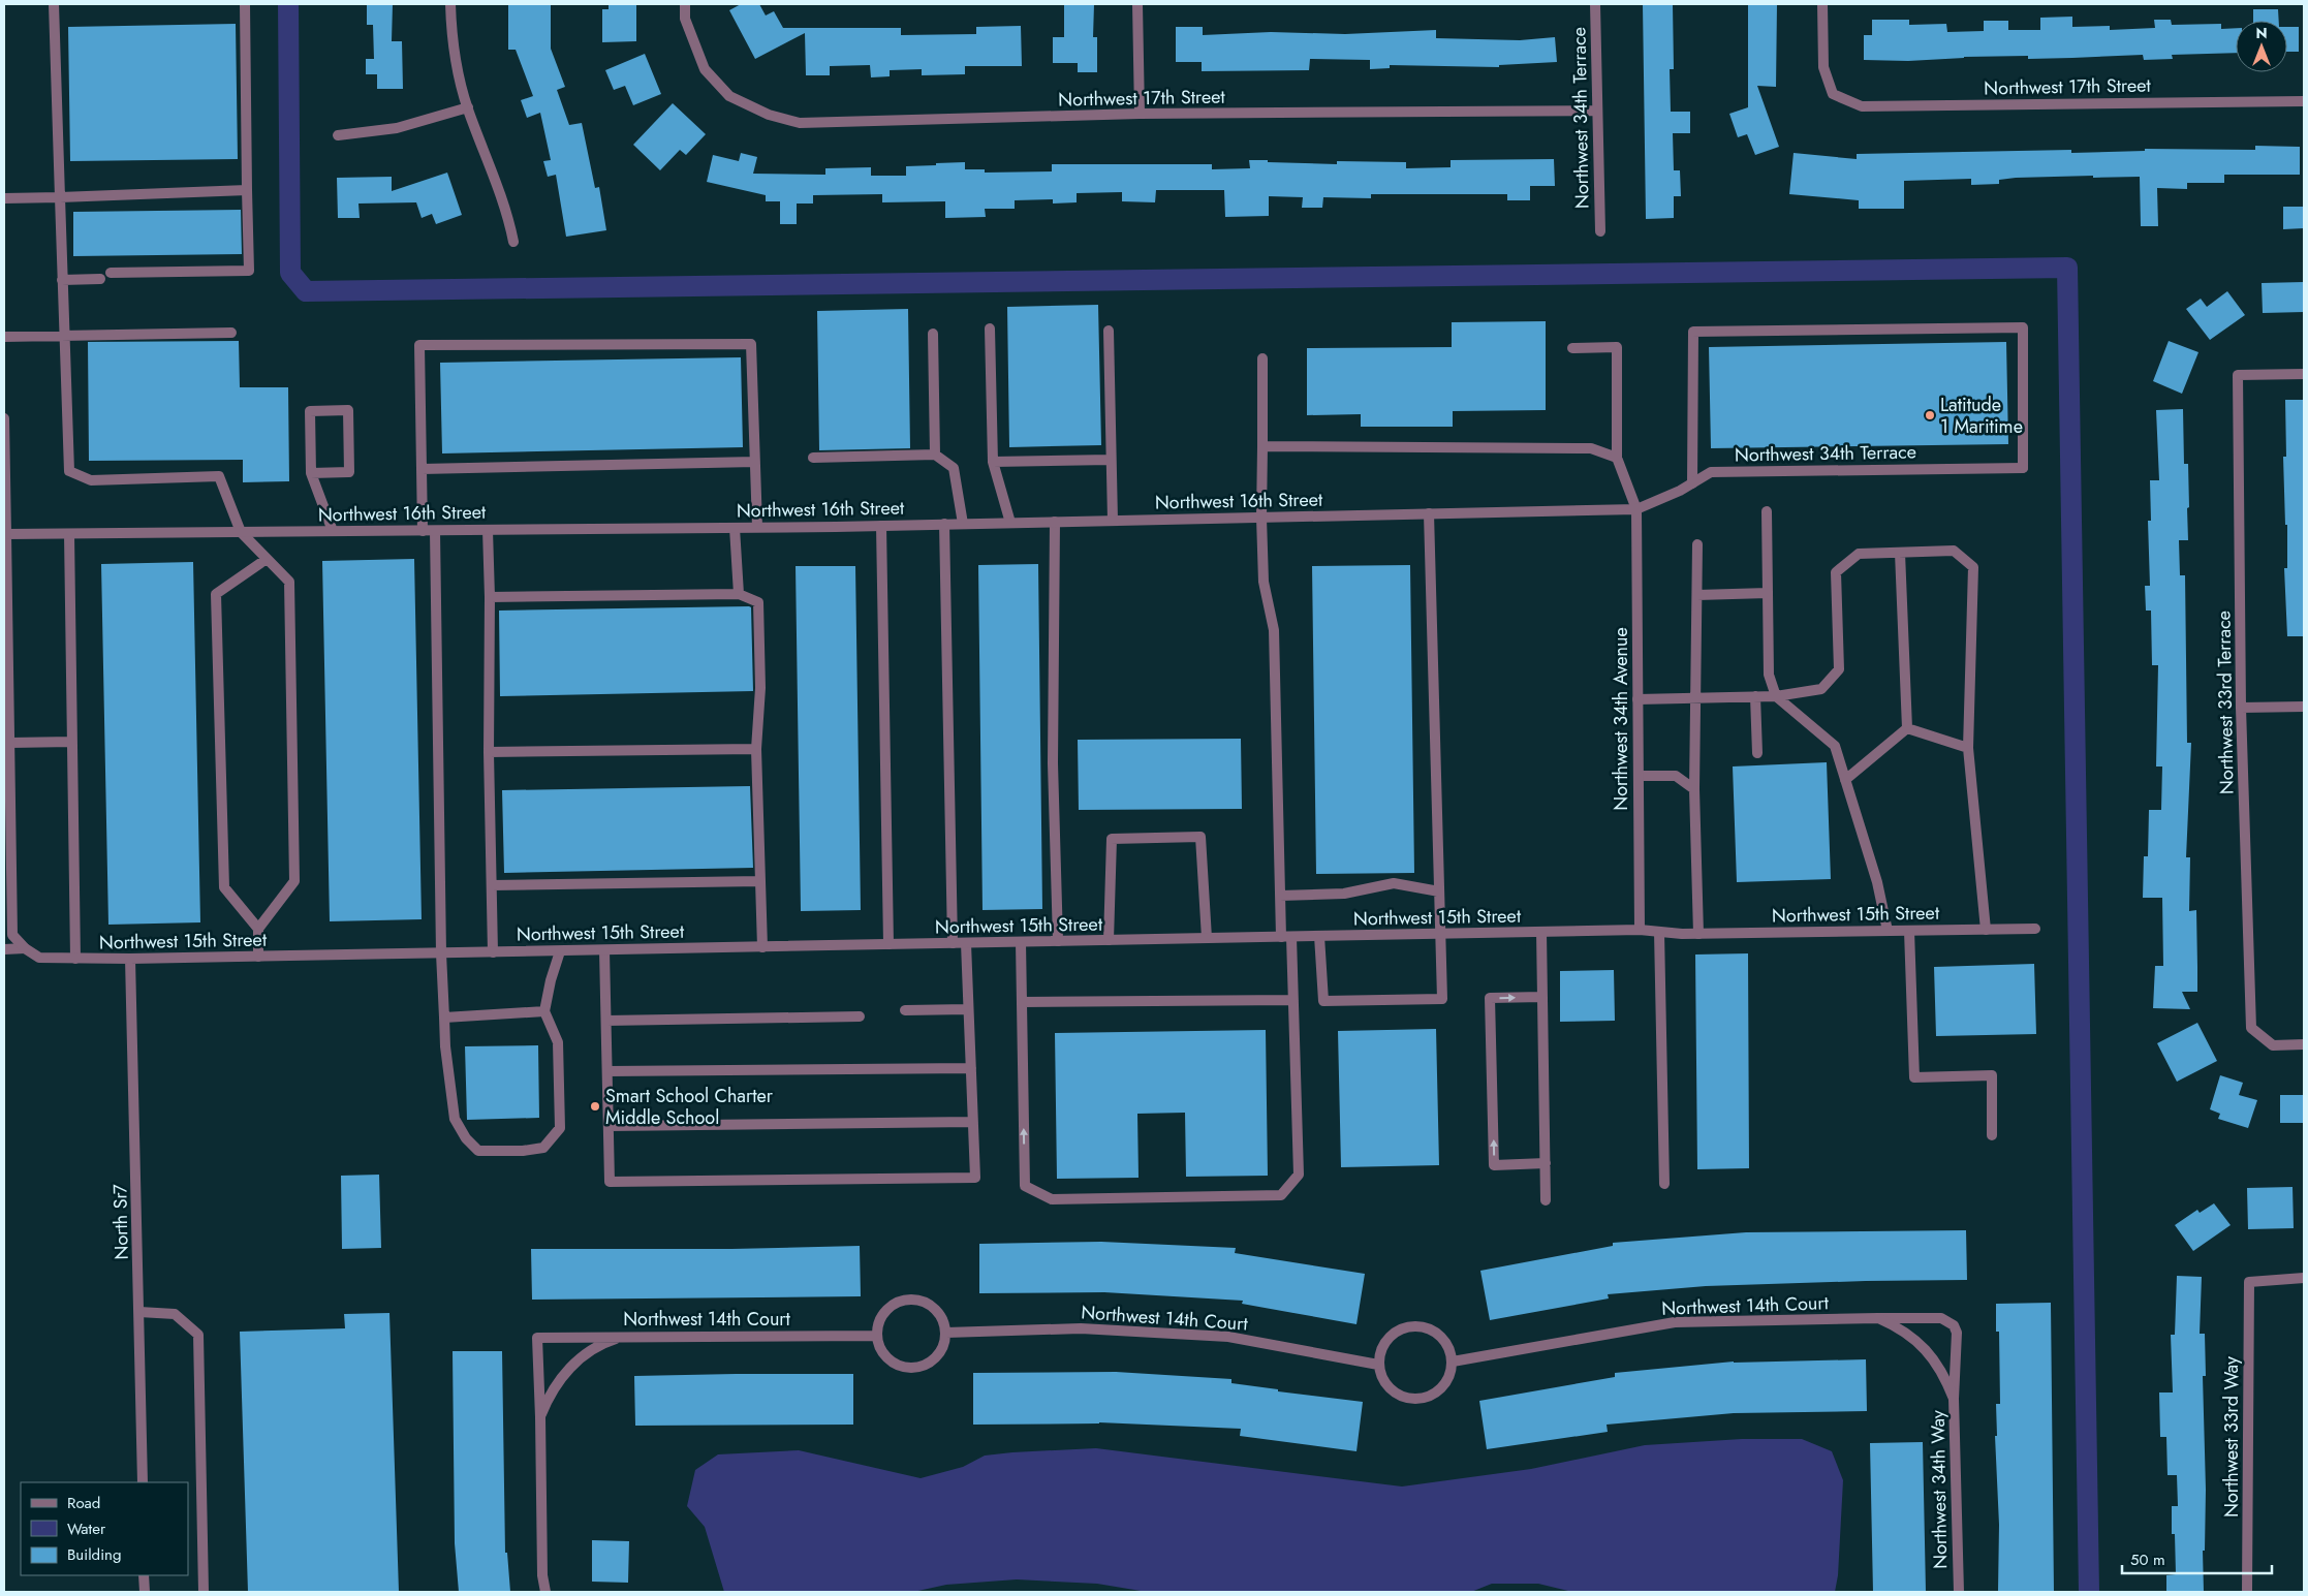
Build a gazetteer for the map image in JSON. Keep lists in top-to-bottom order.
{
  "streets": {
    "street": [
      "Northwest 17th Street",
      "Northwest 34th Terrace",
      "Northwest 16th Street",
      "Northwest 33rd Terrace",
      "Northwest 34th Avenue",
      "Northwest 15th Street",
      "North Sr7",
      "Northwest 14th Court",
      "Northwest 33rd Way",
      "Northwest 34th Way"
    ]
  },
  "crossings": [
    ["Northwest 17th Street", "Northwest 34th Terrace"],
    ["Northwest 34th Terrace", "Northwest 16th Street"],
    ["Northwest 34th Terrace", "Northwest 34th Avenue"],
    ["Northwest 16th Street", "Northwest 34th Avenue"],
    ["Northwest 34th Avenue", "Northwest 15th Street"],
    ["Northwest 15th Street", "North Sr7"],
    ["Northwest 14th Court", "Northwest 34th Way"]
  ],
  "places": ["Latitude 1 Maritime", "Smart School Charter Middle School"],
  "legend": ["Road", "Water", "Building"],
  "scale_bar": "50 m",
  "north": "top"
}
